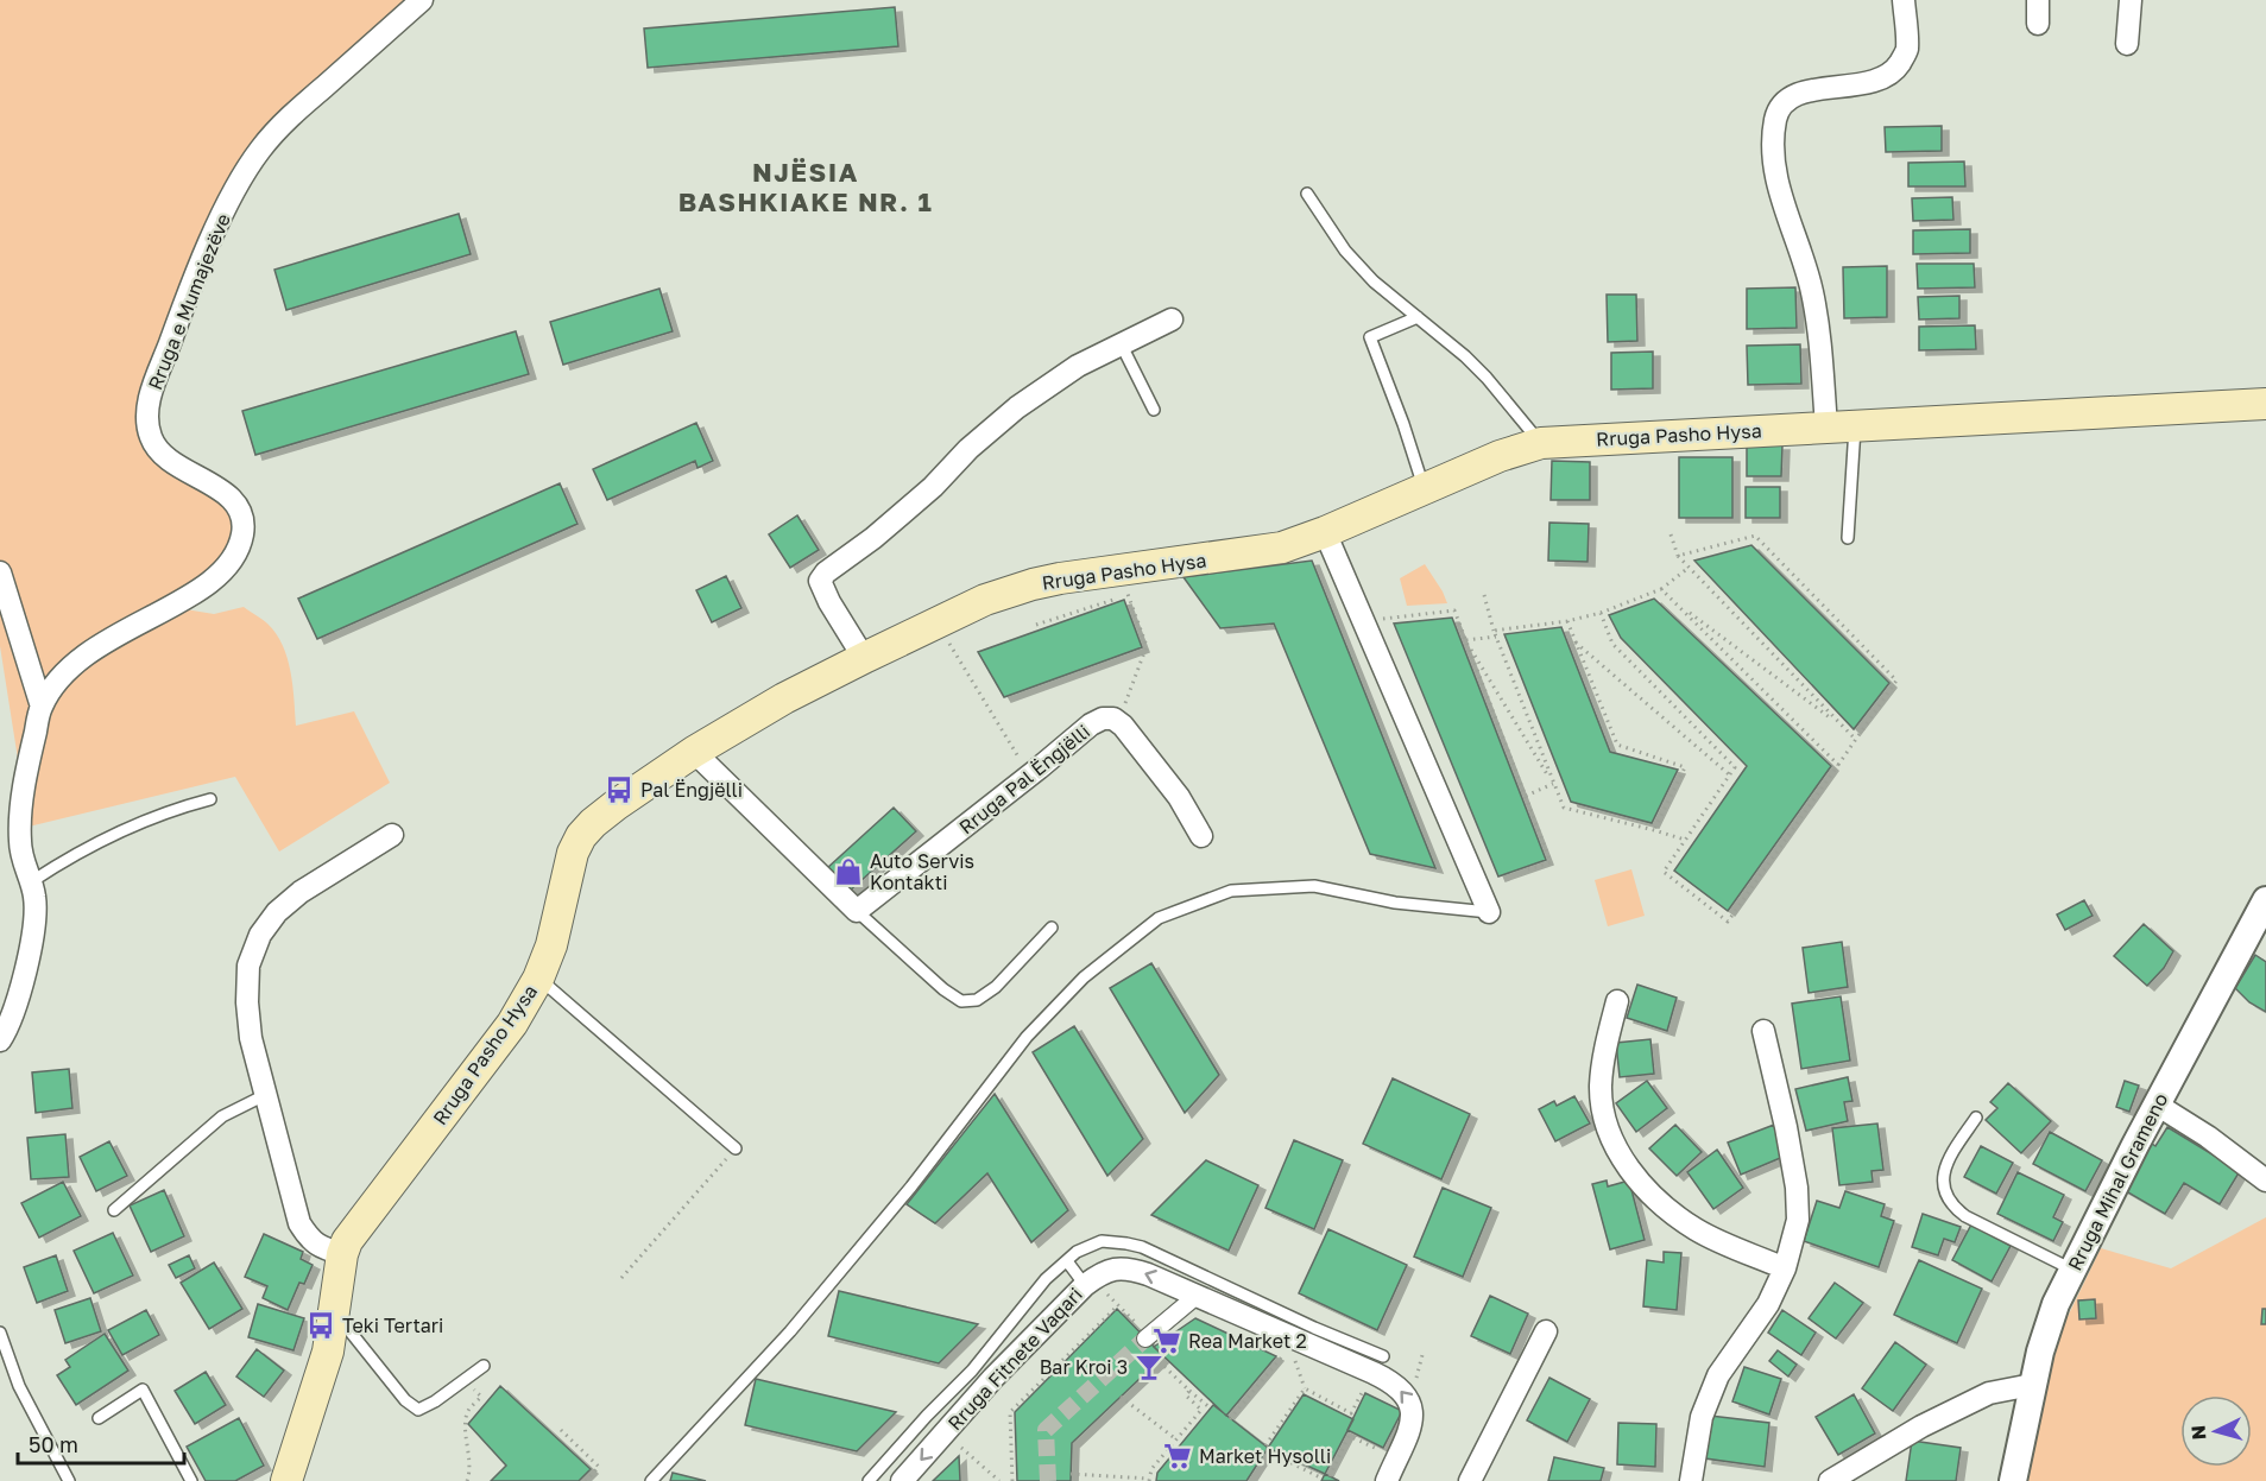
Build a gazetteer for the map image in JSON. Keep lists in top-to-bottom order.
{
  "streets": {
    "main road": ["Rruga Pasho Hysa"],
    "street": [
      "Rruga e Mumajezëve",
      "Rruga Pal Ëngjëlli",
      "Rruga Mihal Grameno",
      "Rruga Fitnete Vaqari"
    ]
  },
  "districts": ["NJËSIA BASHKIAKE NR. 1"],
  "places": {
    "bus stop": ["Pal Ëngjëlli", "Teki Tertari"],
    "shop": ["Auto Servis Kontakti"],
    "supermarket": ["Rea Market 2", "Market Hysolli"],
    "bar": ["Bar Kroi 3"]
  },
  "scale_bar": "50 m",
  "north": "left"
}
